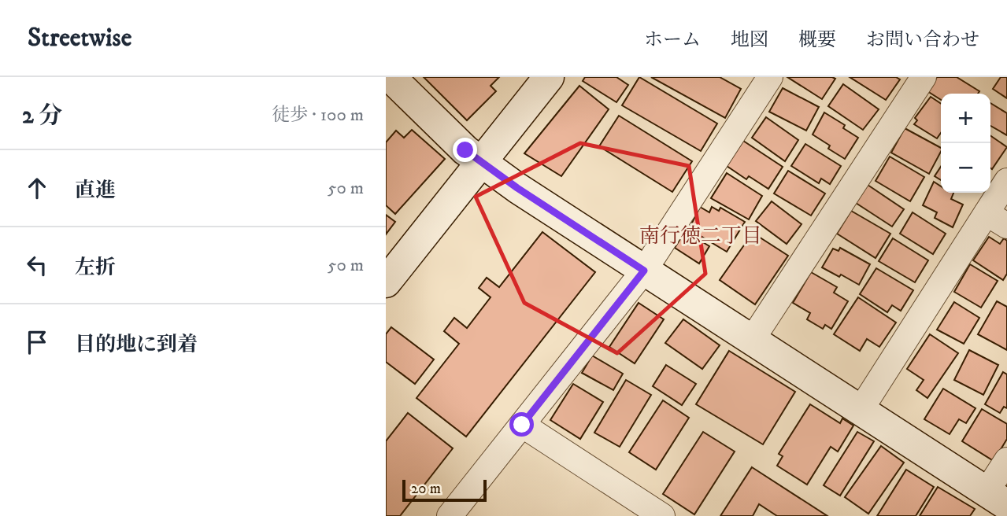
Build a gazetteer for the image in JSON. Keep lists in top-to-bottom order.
{
  "districts": ["南行徳二丁目"],
  "scale_bar": "20 m",
  "page": {
    "header": "Streetwise",
    "nav": [
      "ホーム",
      "地図",
      "概要",
      "お問い合わせ"
    ],
    "heading": ["2 分", "徒歩 · 100 m"],
    "map_buttons": ["+", "−"],
    "list": [
      ["直進", "50 m"],
      ["左折", "50 m"],
      "目的地に到着"
    ],
    "scale": "20 m"
  }
}
